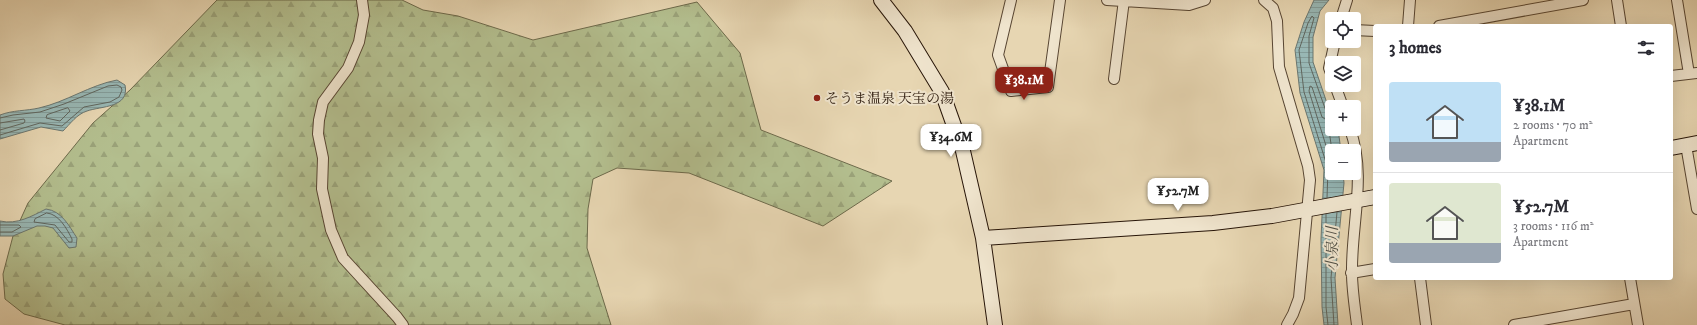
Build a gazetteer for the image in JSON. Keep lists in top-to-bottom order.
{
  "water": ["小泉川"],
  "places": ["そうま温泉 天宝の湯"],
  "page": {
    "map_buttons": ["+", "−"],
    "heading": "3 homes",
    "price": ["¥38.1M", "¥34.6M", "¥52.7M"],
    "list": [
      {
        "name": "¥38.1M",
        "note": "2 rooms · 70 m² · Apartment"
      },
      {
        "name": "¥52.7M",
        "note": "3 rooms · 116 m² · Apartment"
      }
    ]
  }
}
